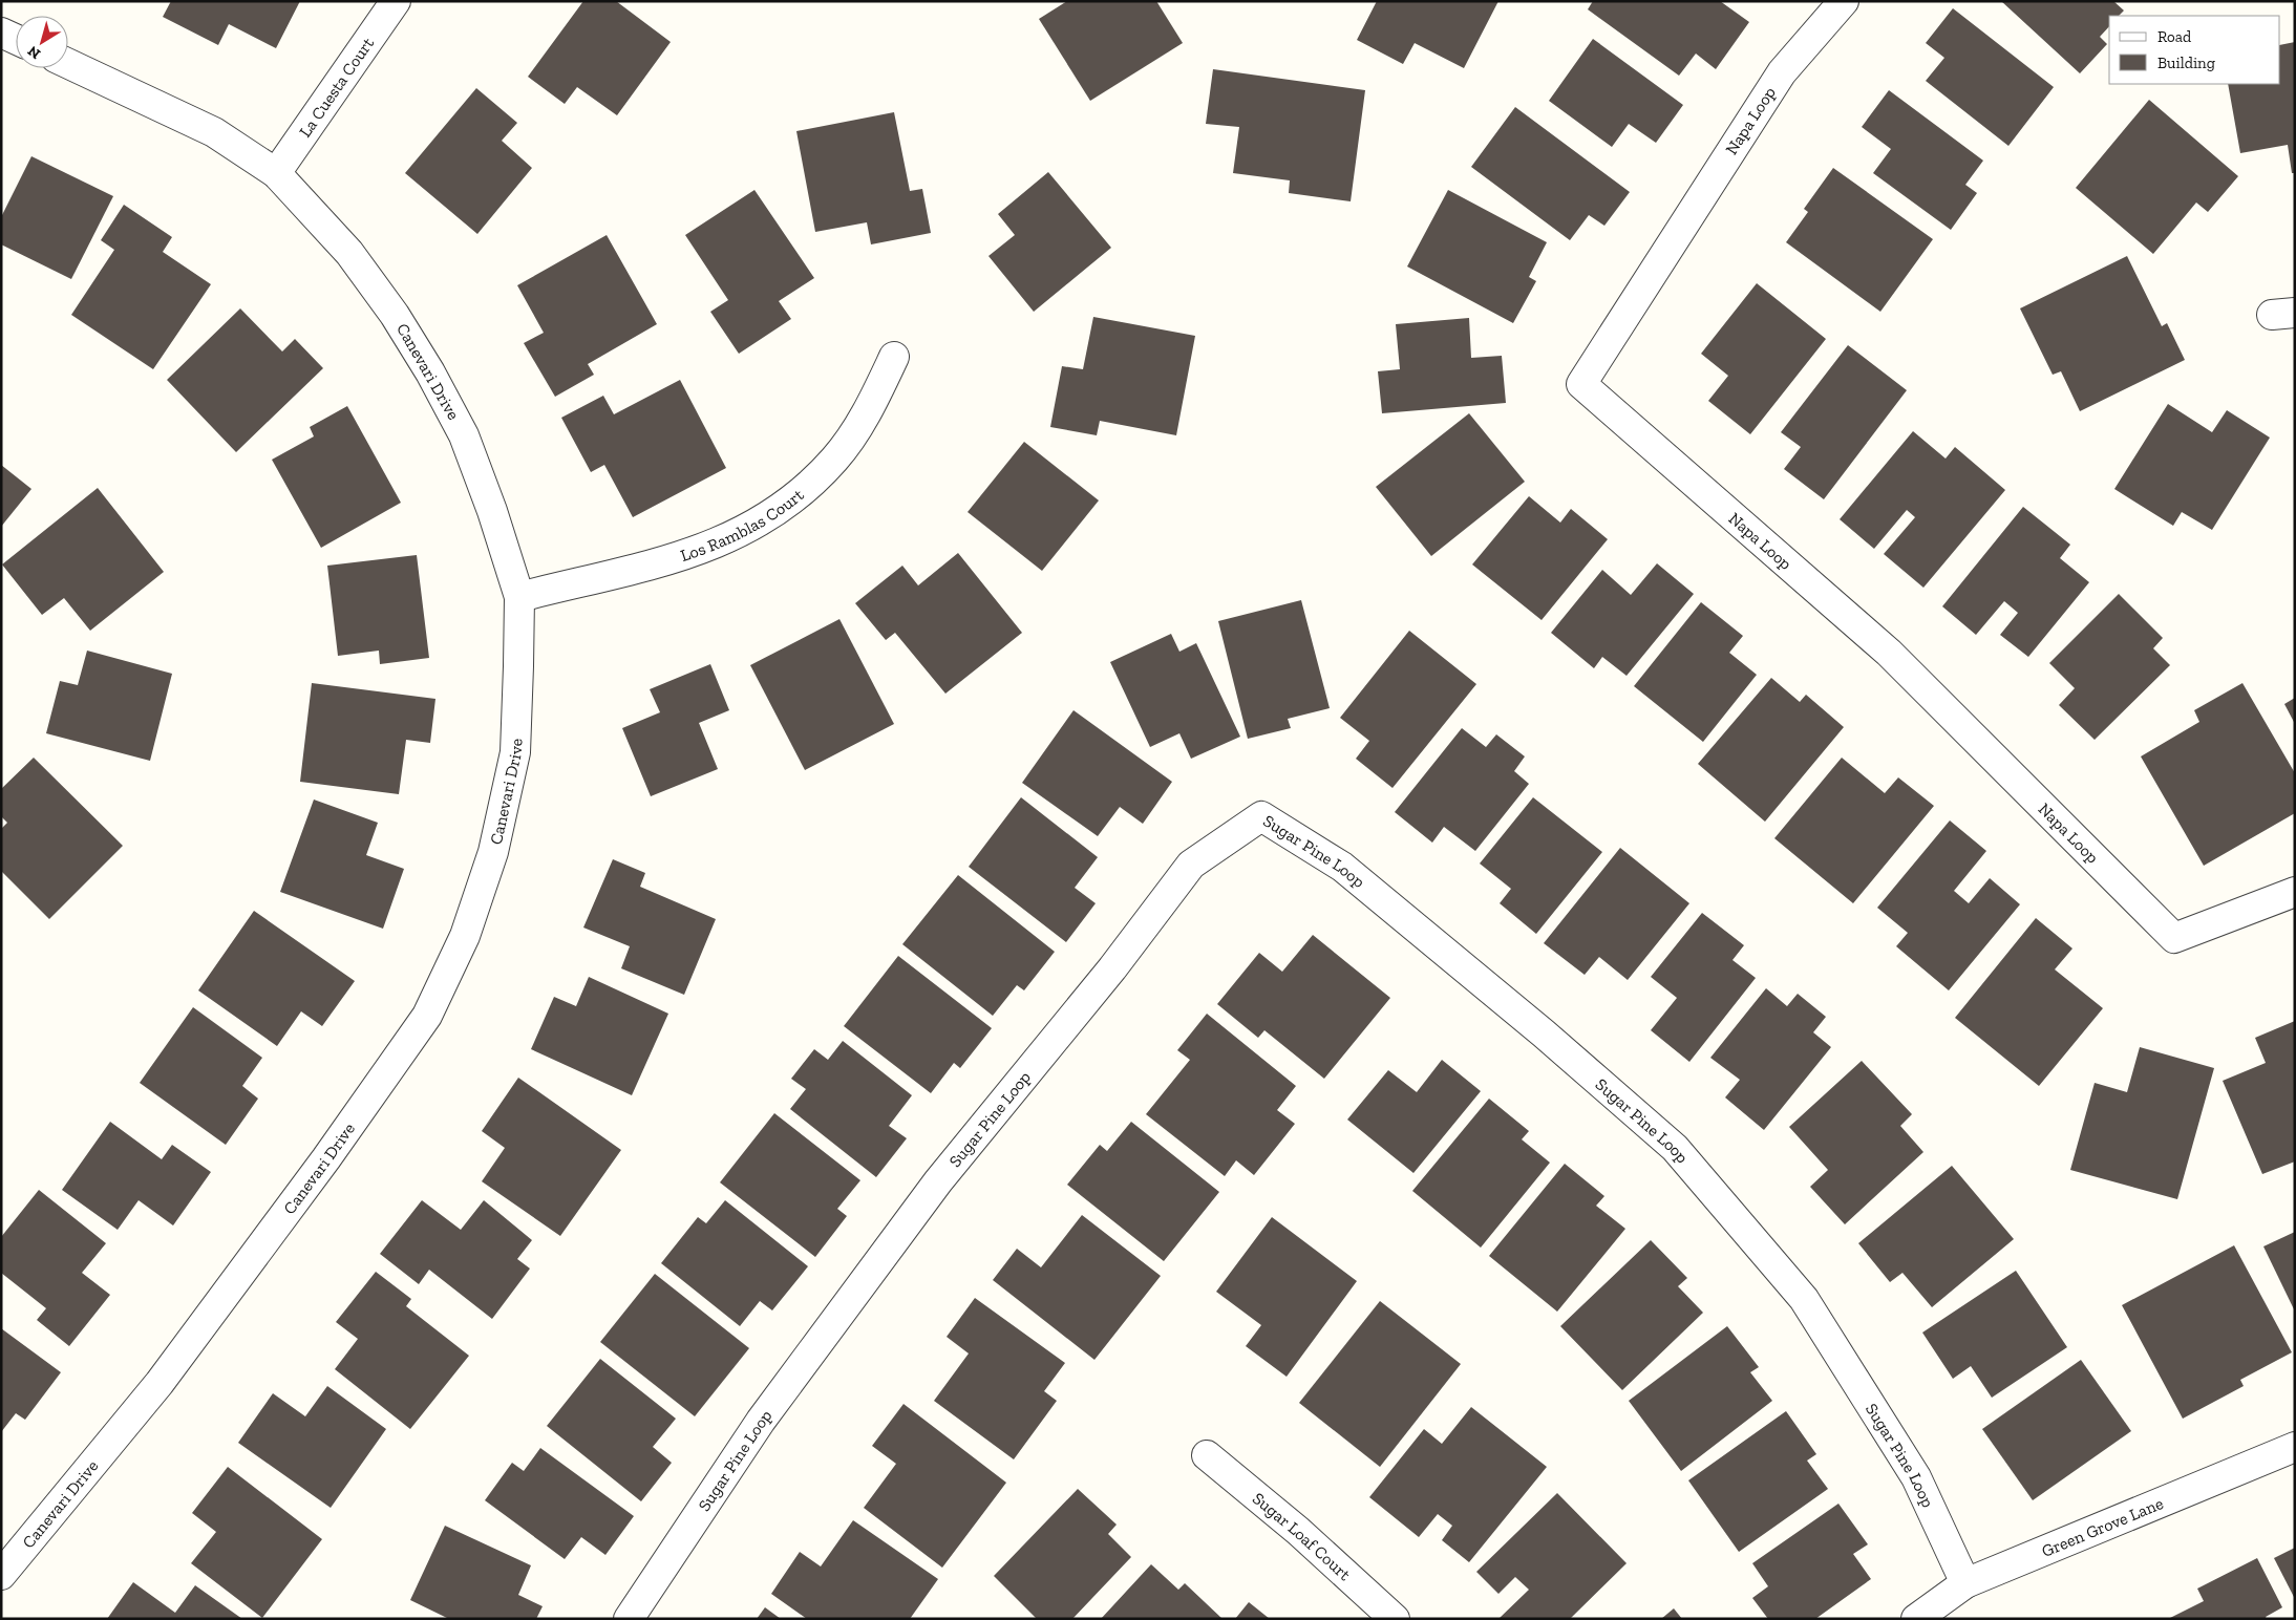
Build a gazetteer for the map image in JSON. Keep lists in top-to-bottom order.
{
  "streets": {
    "street": [
      "La Cuesta Court",
      "Napa Loop",
      "Canevari Drive",
      "Los Ramblas Court",
      "Sugar Pine Loop",
      "Green Grove Lane",
      "Sugar Loaf Court"
    ]
  },
  "crossings": [
    ["La Cuesta Court", "Canevari Drive"],
    ["Canevari Drive", "Los Ramblas Court"],
    ["Sugar Pine Loop", "Green Grove Lane"]
  ],
  "legend": ["Road", "Building"],
  "north": "bottom left"
}
